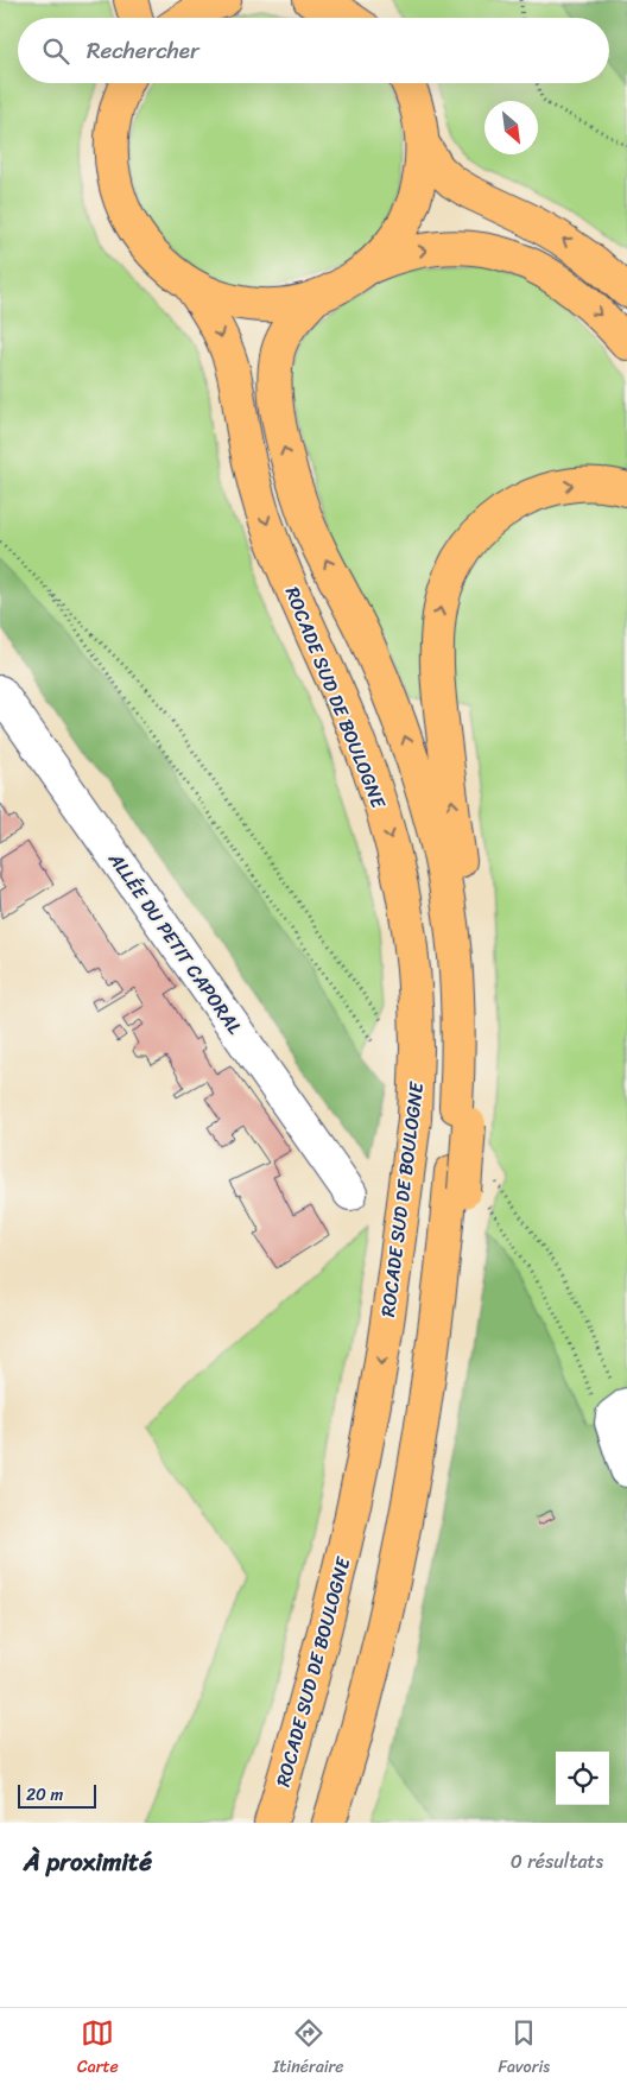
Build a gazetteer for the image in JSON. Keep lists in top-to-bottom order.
{
  "streets": {
    "main road": ["ROCADE SUD DE BOULOGNE"],
    "street": ["ALLÉE DU PETIT CAPORAL"]
  },
  "scale_bar": "20 m",
  "north": "bottom right",
  "page": {
    "search": "Rechercher",
    "scale": "20 m",
    "heading": ["À proximité", "0 résultats"],
    "nav": ["Carte", "Itinéraire", "Favoris"]
  }
}
